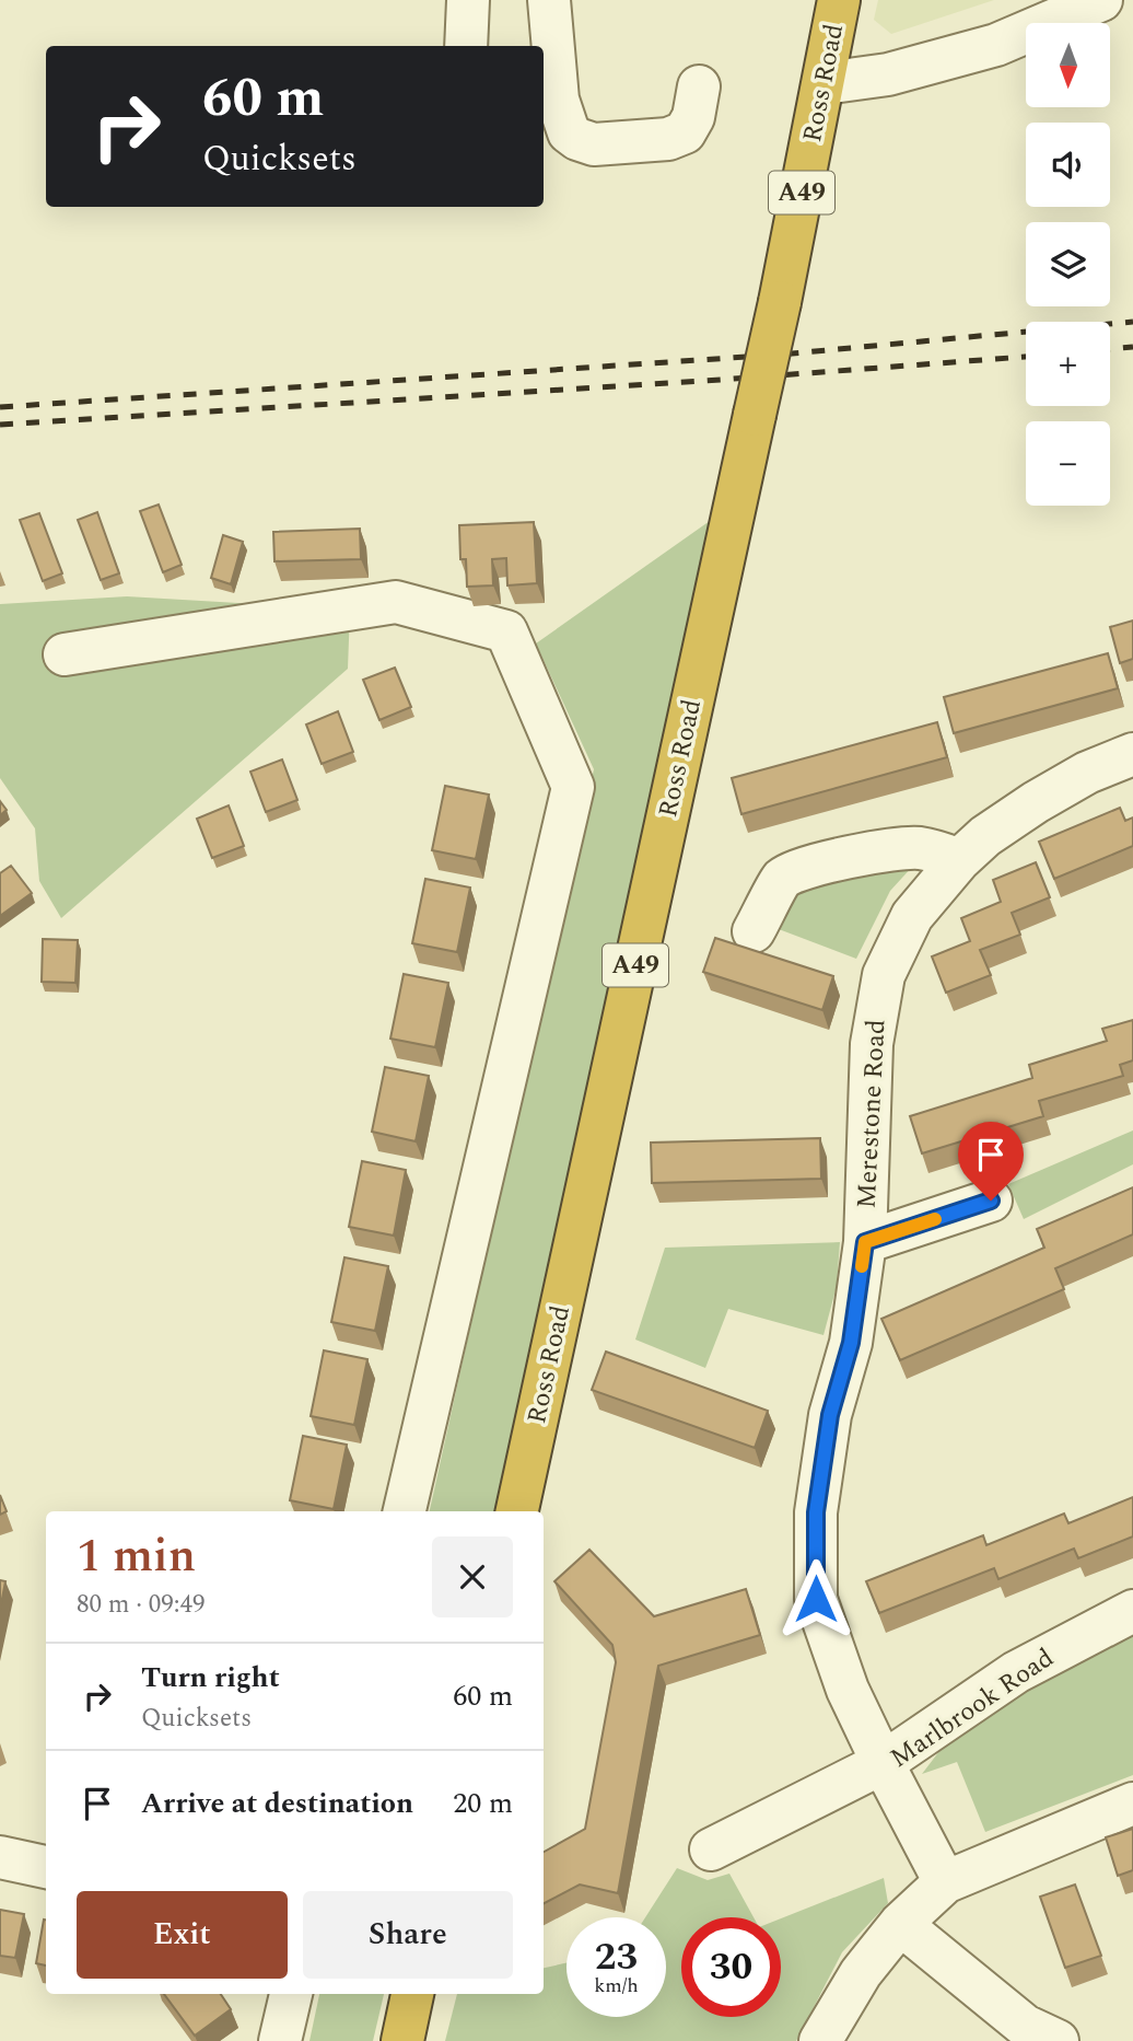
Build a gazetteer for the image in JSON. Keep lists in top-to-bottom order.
{
  "streets": {
    "highway": ["Ross Road", "A49"],
    "street": ["Merestone Road", "Marlbrook Road"]
  },
  "crossings": [
    ["Merestone Road", "Marlbrook Road"]
  ],
  "north": "bottom",
  "page": {
    "map_buttons": ["+", "−"],
    "turn": ["60 m", "Quicksets"],
    "heading": ["1 min", "80 m · 09:49"],
    "list": [
      {
        "name": "Turn right",
        "note": "Quicksets",
        "value": "60 m"
      },
      {
        "name": "Arrive at destination",
        "value": "20 m"
      }
    ],
    "buttons": ["Exit", "Share"],
    "speed": "23 km/h",
    "limit": "30"
  }
}
